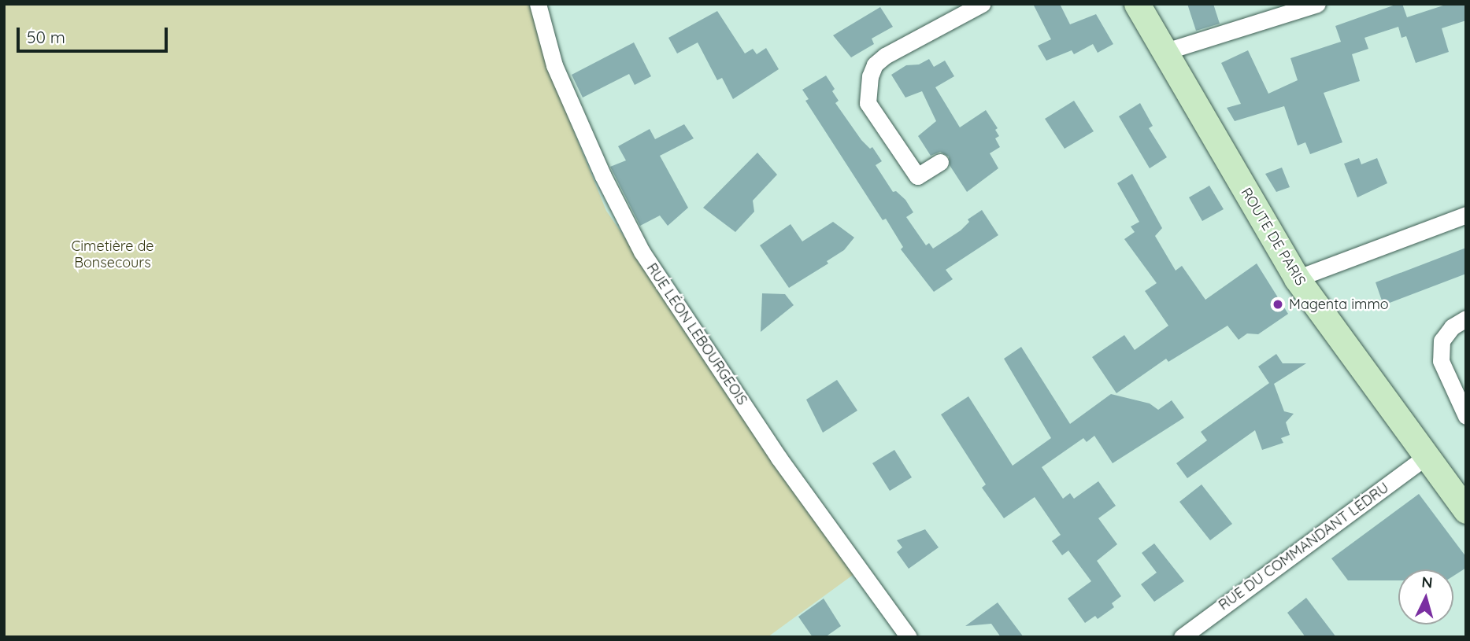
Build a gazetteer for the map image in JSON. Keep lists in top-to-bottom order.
{
  "streets": {
    "main road": ["ROUTE DE PARIS"],
    "street": ["RUE LÉON LEBOURGEOIS", "RUE DU COMMANDANT LEDRU"]
  },
  "crossings": [
    ["ROUTE DE PARIS", "RUE DU COMMANDANT LEDRU"]
  ],
  "parks": ["Cimetière de Bonsecours"],
  "places": ["Magenta immo"],
  "scale_bar": "50 m",
  "north": "top"
}
